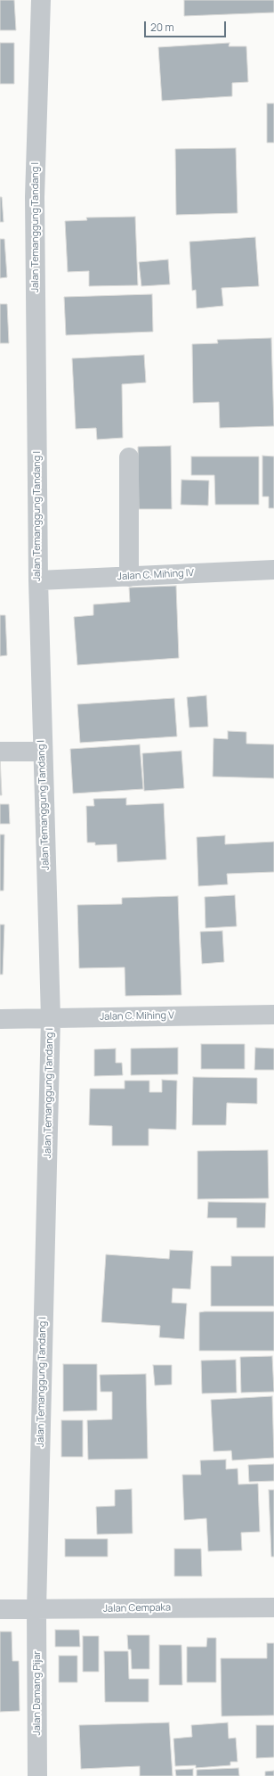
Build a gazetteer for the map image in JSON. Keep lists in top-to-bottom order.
{
  "streets": {
    "street": [
      "Jalan Temanggung Tandang I",
      "Jalan C. Mihing IV",
      "Jalan C. Mihing V",
      "Jalan Cempaka",
      "Jalan Damang Pijar"
    ]
  },
  "crossings": [
    ["Jalan Temanggung Tandang I", "Jalan C. Mihing IV"],
    ["Jalan Temanggung Tandang I", "Jalan C. Mihing V"],
    ["Jalan Temanggung Tandang I", "Jalan Cempaka"],
    ["Jalan Temanggung Tandang I", "Jalan Damang Pijar"],
    ["Jalan Cempaka", "Jalan Damang Pijar"]
  ],
  "scale_bar": "20 m"
}
